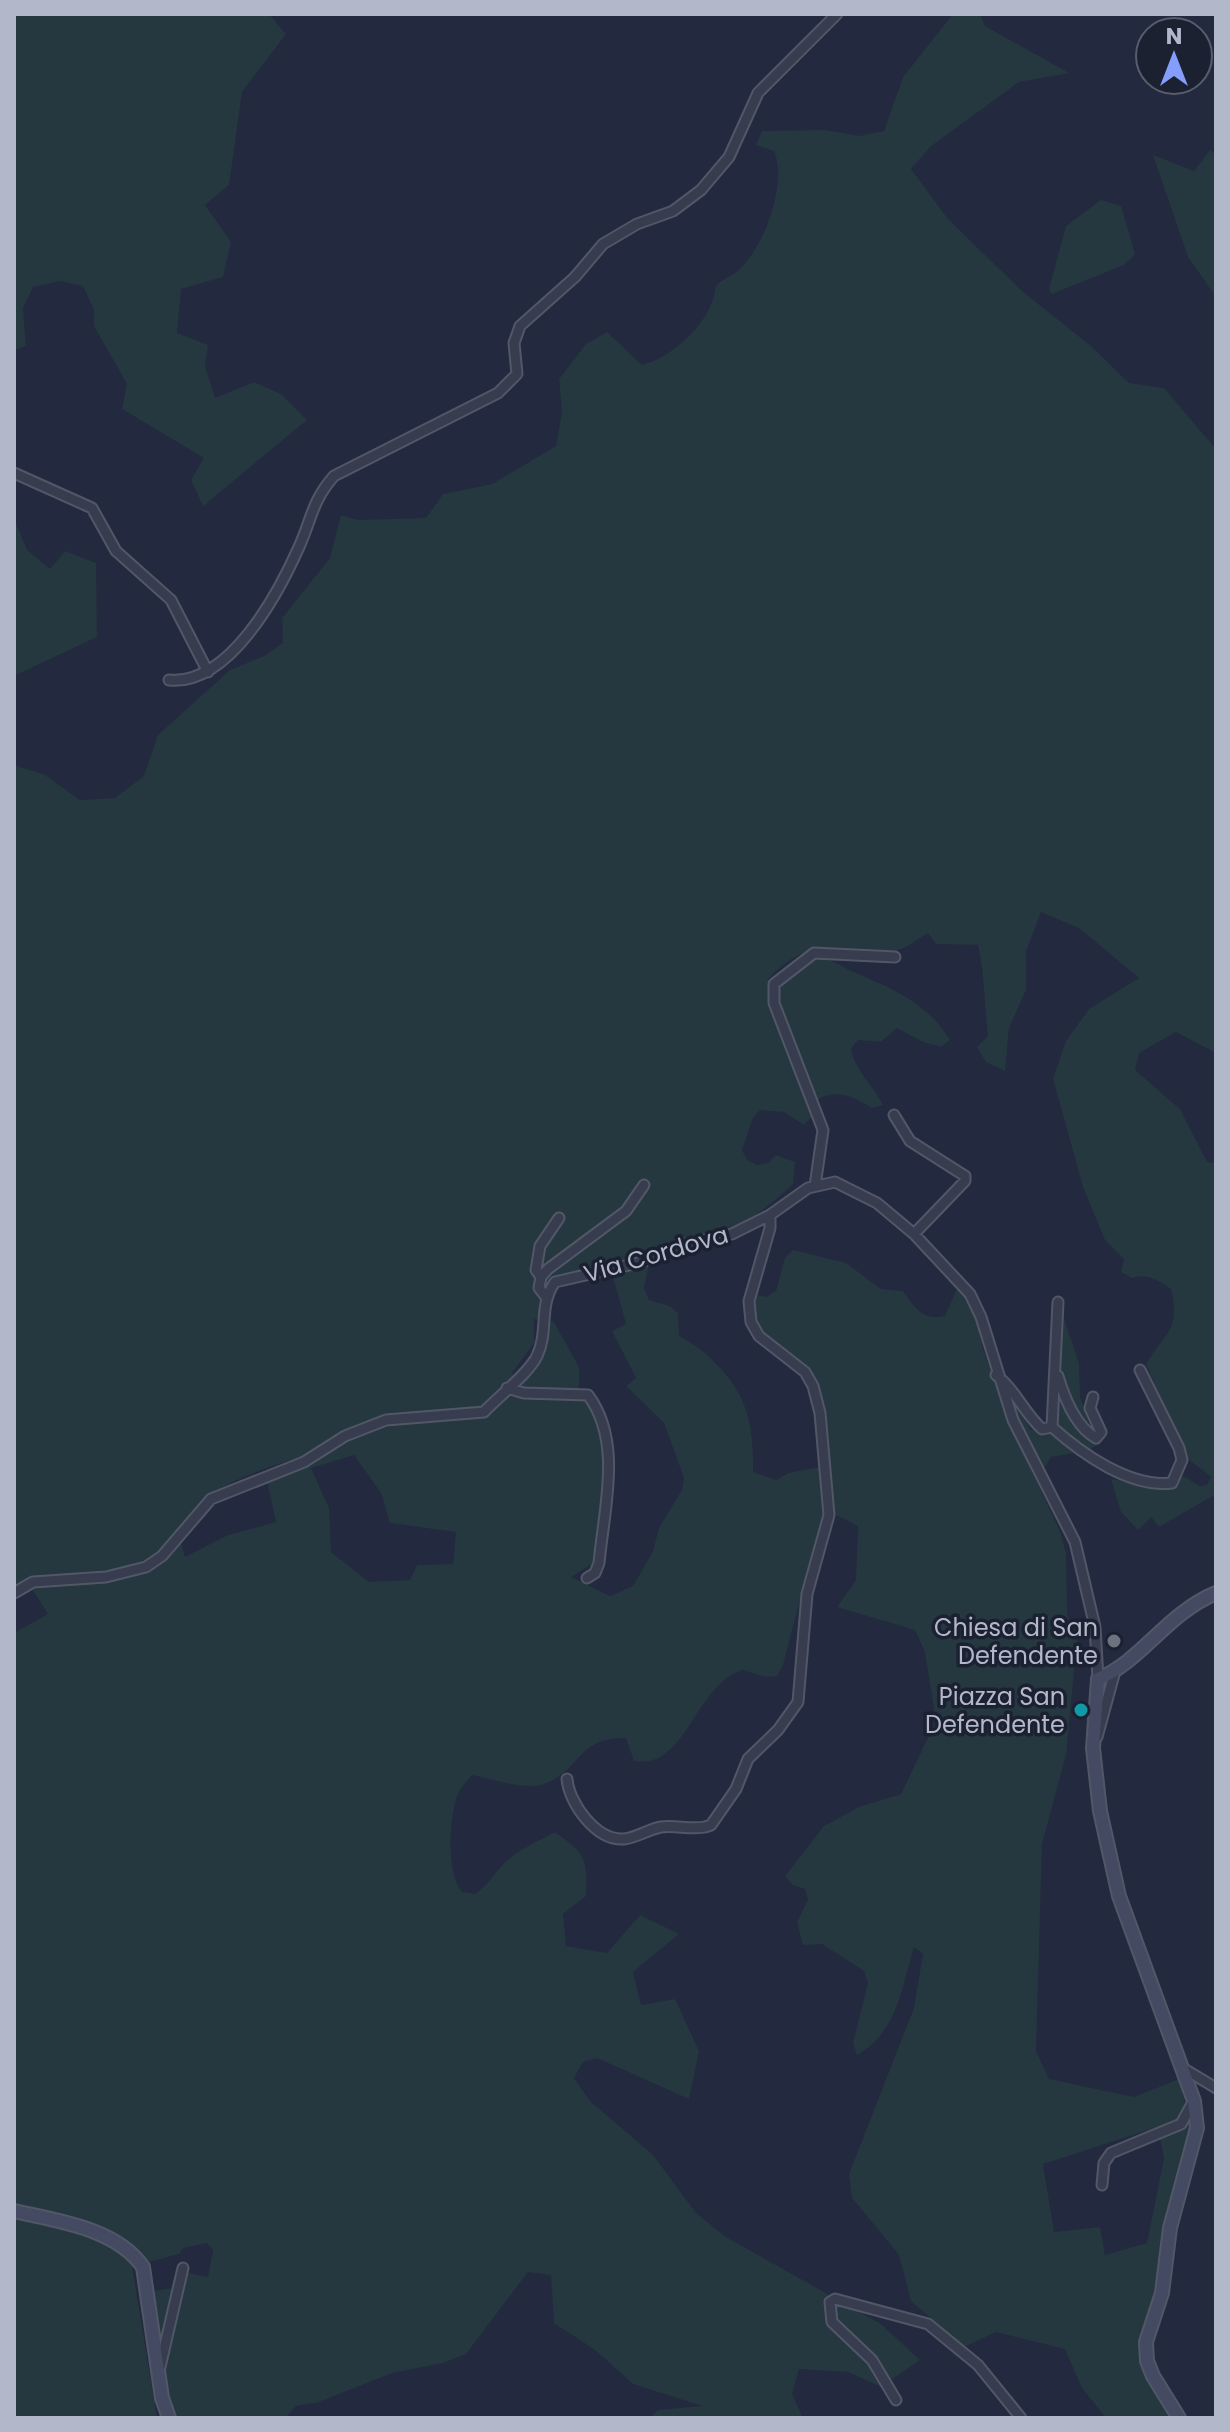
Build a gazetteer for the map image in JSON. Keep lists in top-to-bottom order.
{
  "streets": {
    "street": ["Via Cordova"]
  },
  "places": ["Chiesa di San Defendente", "Piazza San Defendente"],
  "north": "top"
}
